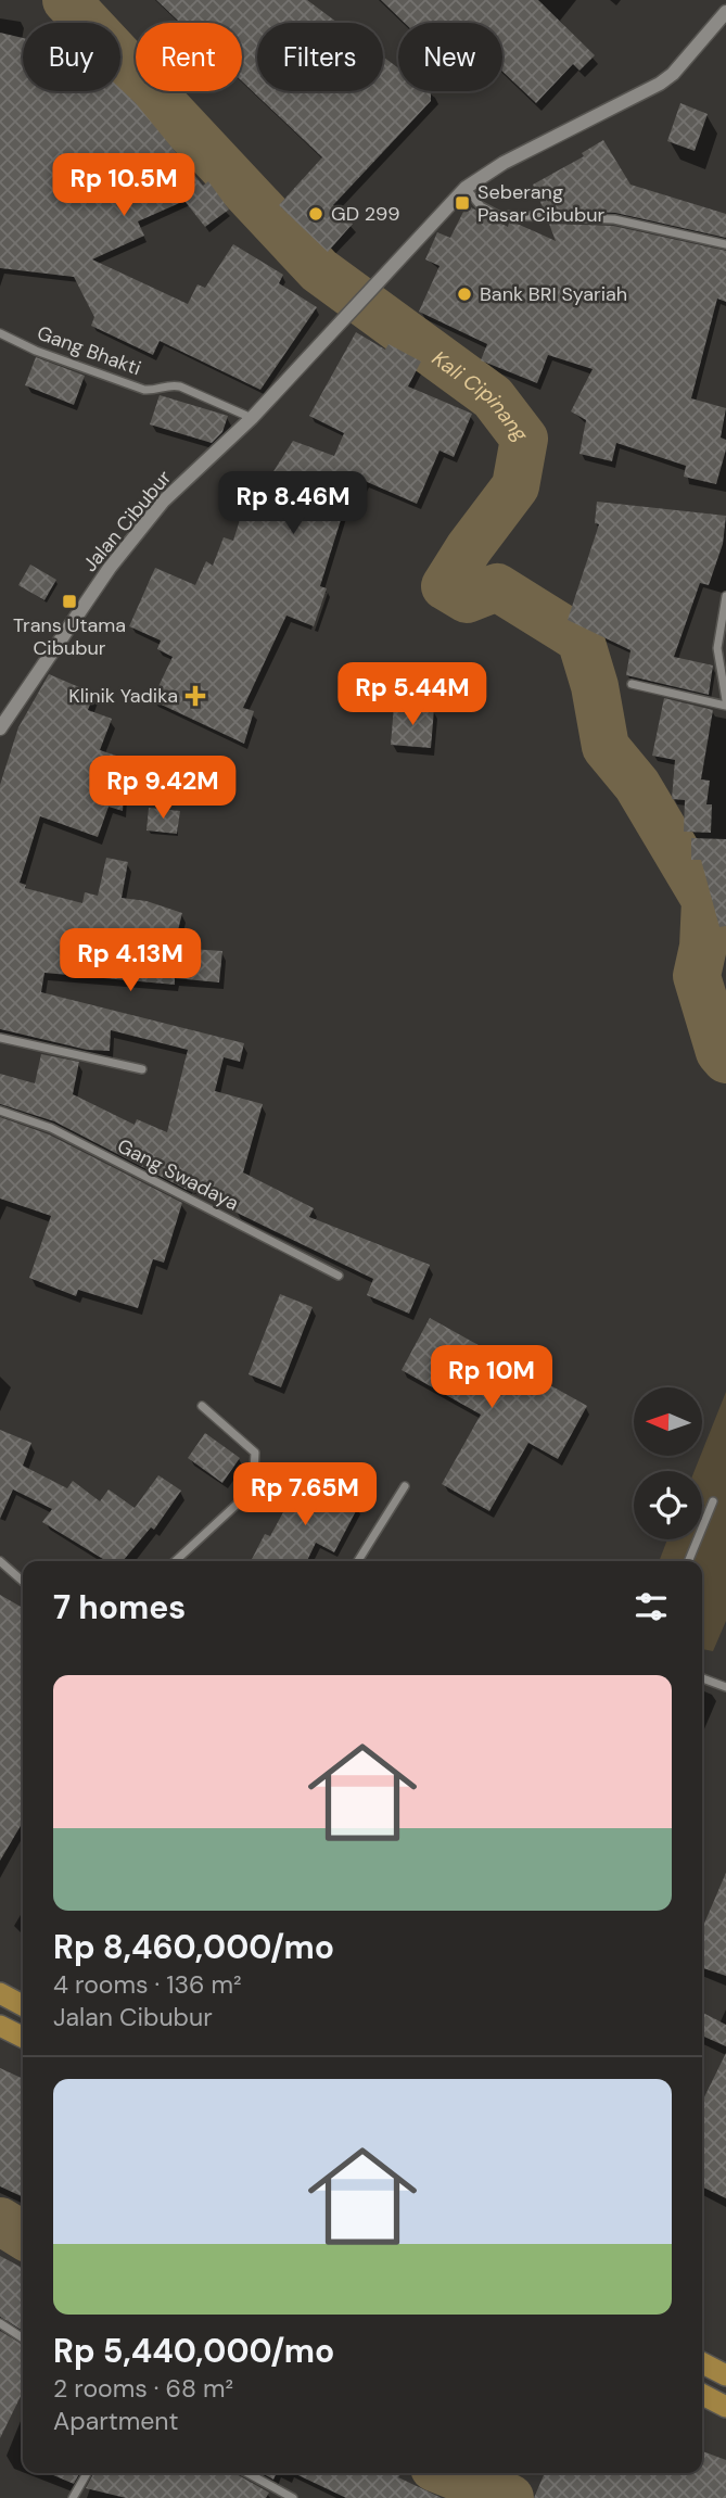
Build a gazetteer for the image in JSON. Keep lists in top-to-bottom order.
{
  "streets": {
    "street": ["Gang Bhakti", "Jalan Cibubur", "Gang Swadaya"]
  },
  "crossings": [
    ["Gang Bhakti", "Jalan Cibubur"]
  ],
  "water": ["Kali Cipinang"],
  "places": {
    "transit": ["Seberang Pasar Cibubur", "Trans Utama Cibubur"],
    "other": ["GD 299", "Bank BRI Syariah"],
    "health": ["Klinik Yadika"]
  },
  "north": "left",
  "page": {
    "chip": [
      "Buy",
      "Rent",
      "Filters",
      "New"
    ],
    "price": [
      "Rp 10.5M",
      "Rp 8.46M",
      "Rp 5.44M",
      "Rp 9.42M",
      "Rp 4.13M",
      "Rp 10M",
      "Rp 7.65M"
    ],
    "heading": "7 homes",
    "list": [
      {
        "name": "Rp 8,460,000/mo",
        "note": "4 rooms · 136 m² · Jalan Cibubur"
      },
      {
        "name": "Rp 5,440,000/mo",
        "note": "2 rooms · 68 m² · Apartment"
      }
    ]
  }
}
